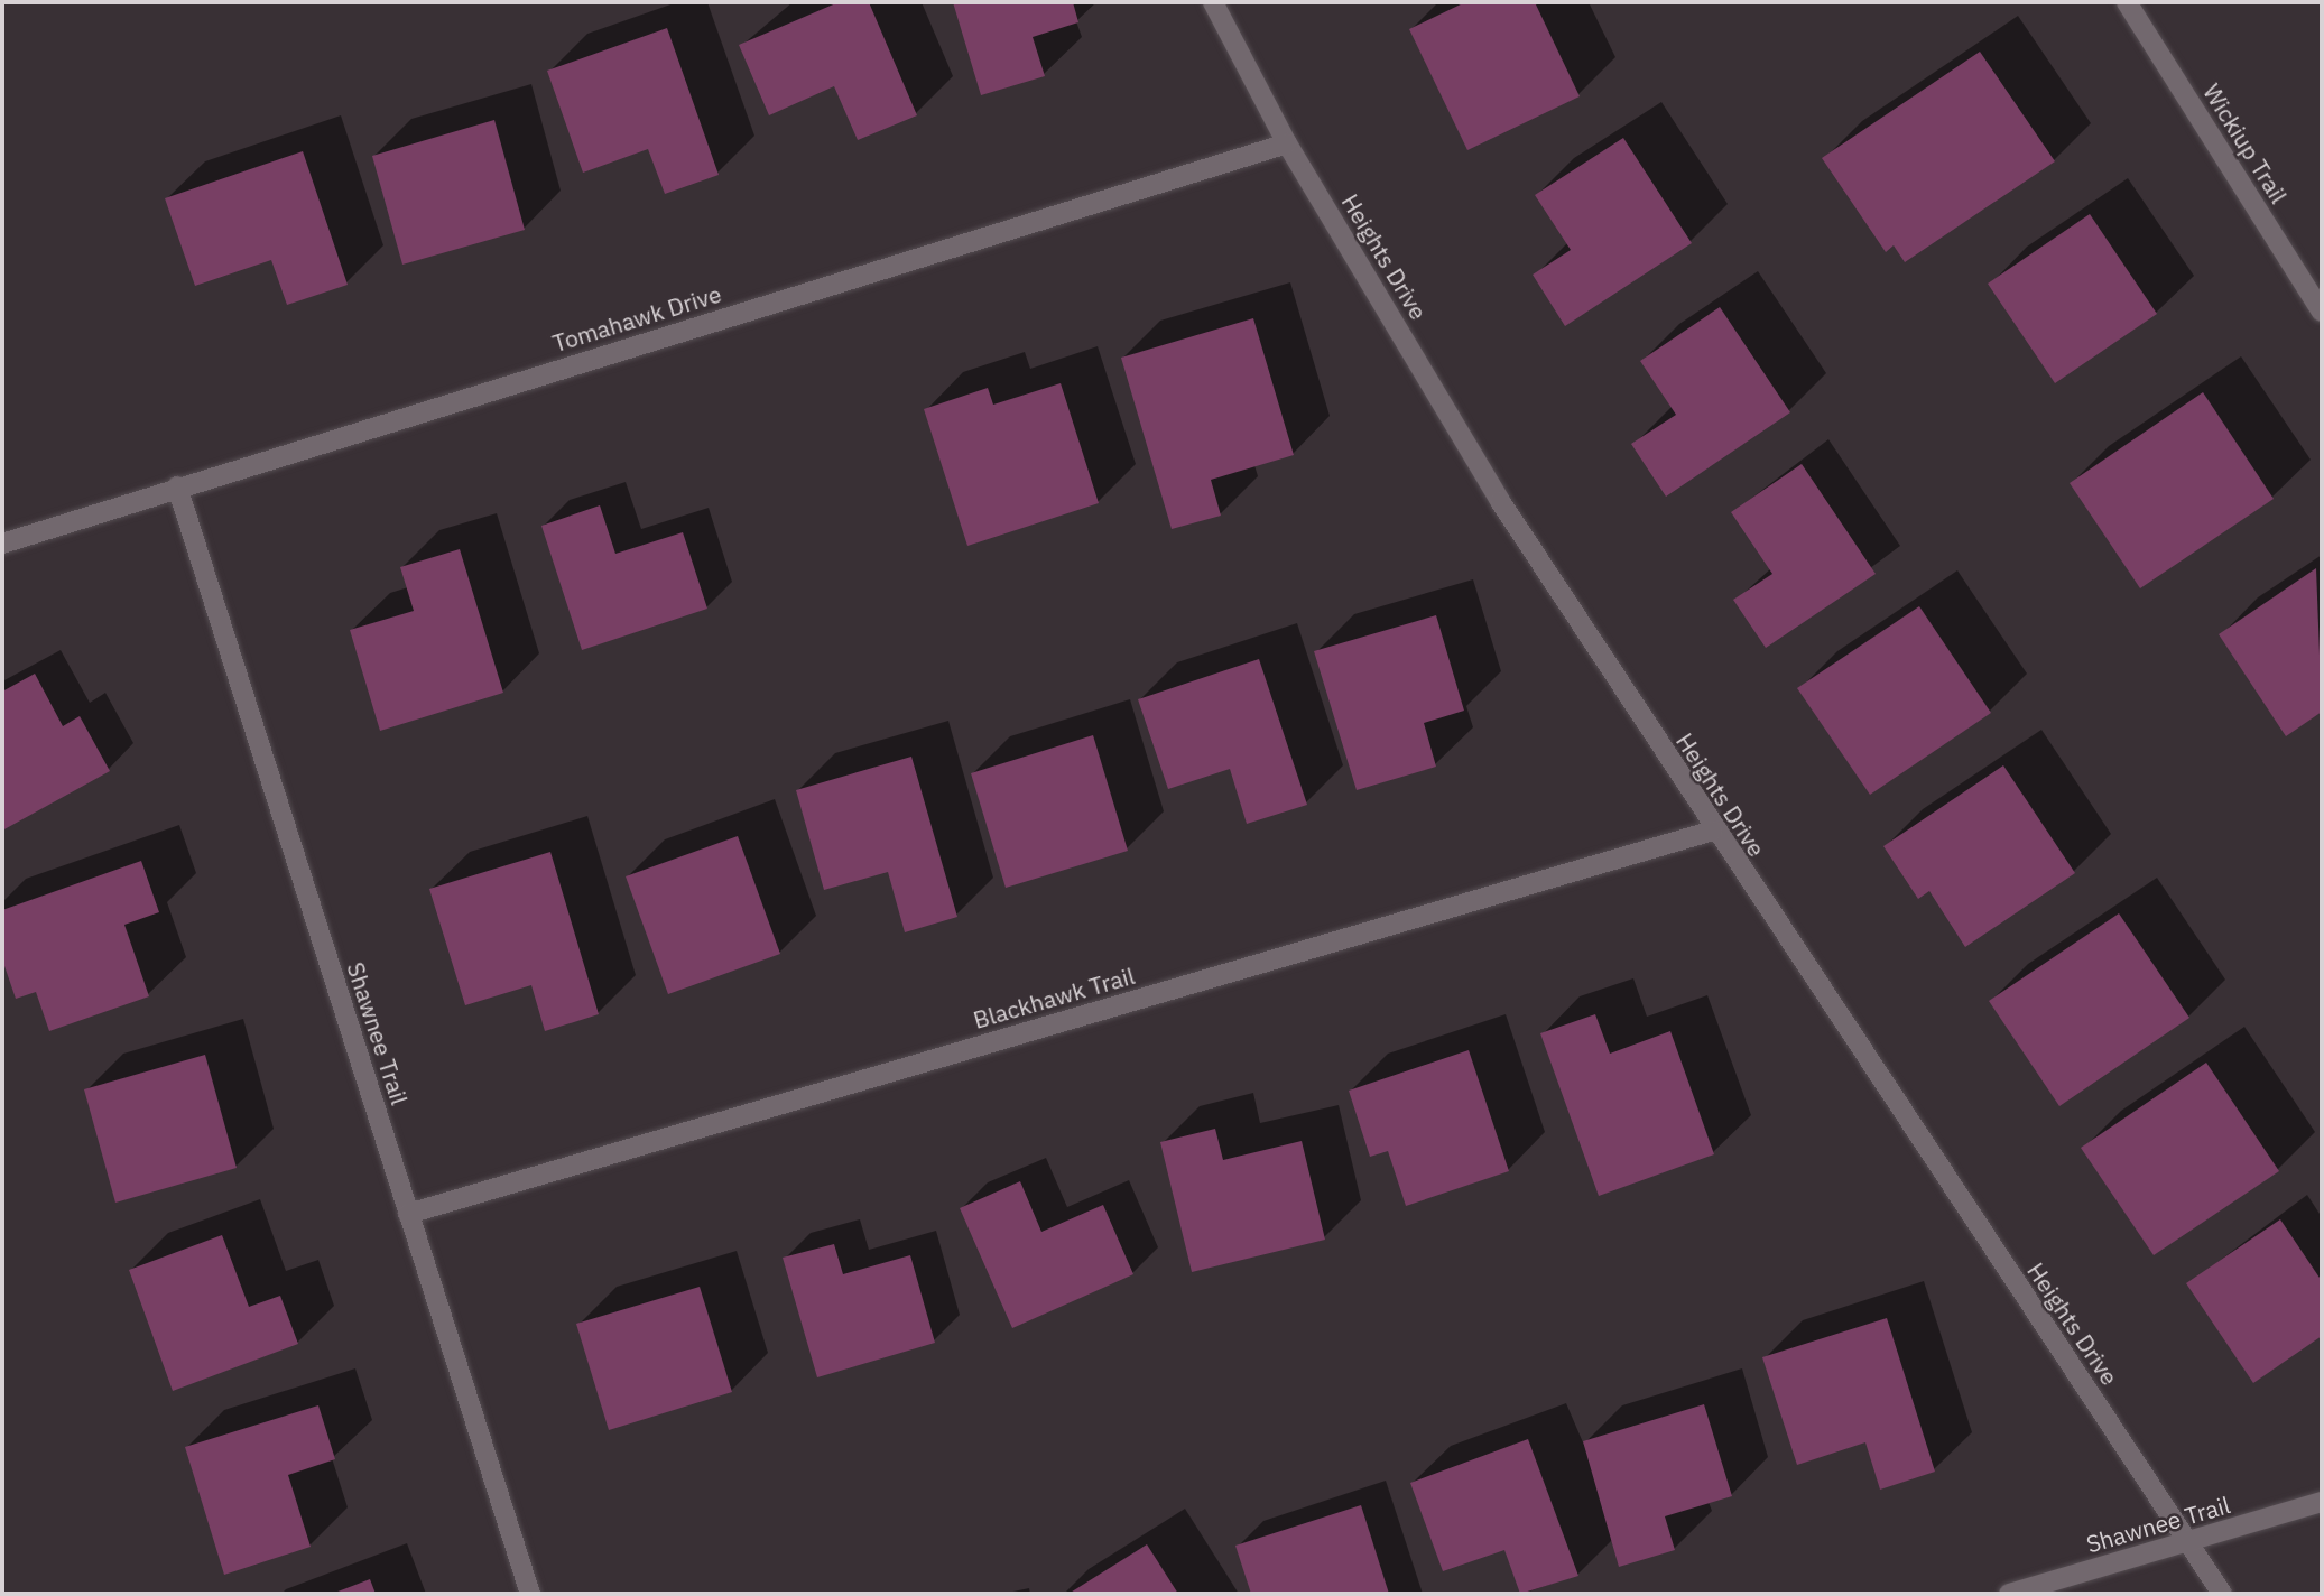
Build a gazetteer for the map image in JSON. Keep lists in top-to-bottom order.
{
  "streets": {
    "street": [
      "Wickiup Trail",
      "Heights Drive",
      "Tomahawk Drive",
      "Blackhawk Trail",
      "Shawnee Trail"
    ]
  },
  "crossings": [
    ["Heights Drive", "Tomahawk Drive"],
    ["Heights Drive", "Blackhawk Trail"],
    ["Heights Drive", "Shawnee Trail"],
    ["Tomahawk Drive", "Shawnee Trail"],
    ["Blackhawk Trail", "Shawnee Trail"]
  ]
}
